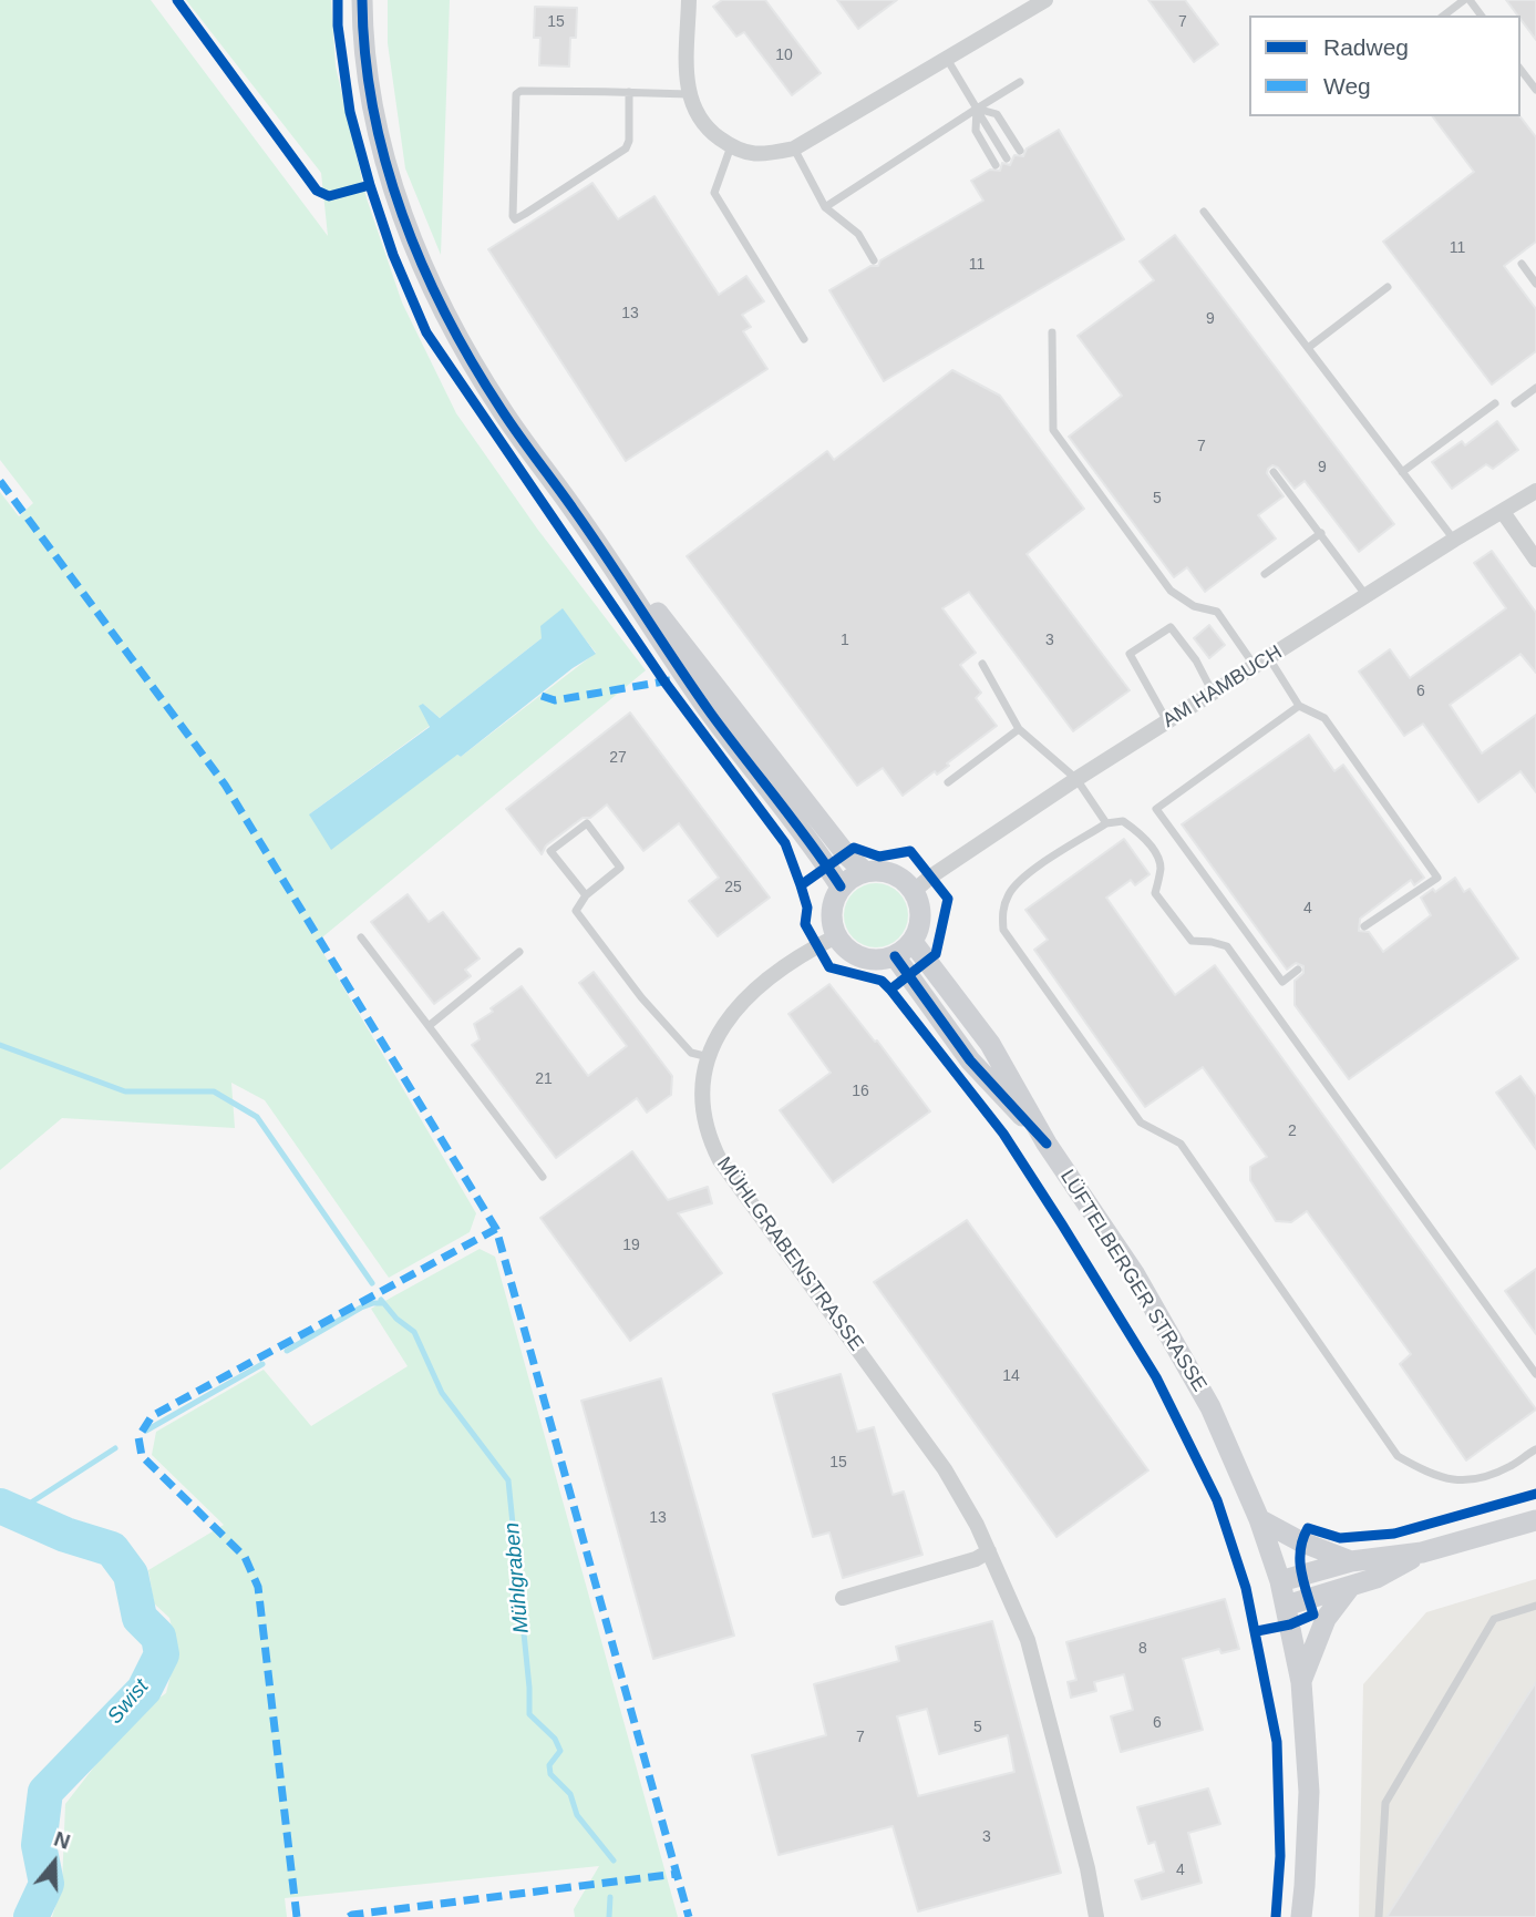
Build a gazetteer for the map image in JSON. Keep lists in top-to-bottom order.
{
  "streets": {
    "main road": ["LÜFTELBERGER STRASSE"],
    "street": ["AM HAMBUCH", "MÜHLGRABENSTRASSE"]
  },
  "crossings": [
    ["AM HAMBUCH", "MÜHLGRABENSTRASSE"],
    ["AM HAMBUCH", "LÜFTELBERGER STRASSE"],
    ["MÜHLGRABENSTRASSE", "LÜFTELBERGER STRASSE"]
  ],
  "water": ["Mühlgraben", "Swist"],
  "house_numbers": [
    "15",
    "7",
    "10",
    "11",
    "11",
    "13",
    "9",
    "7",
    "9",
    "5",
    "1",
    "3",
    "6",
    "27",
    "25",
    "4",
    "21",
    "16",
    "2",
    "19",
    "14",
    "15",
    "13",
    "8",
    "6",
    "5",
    "7",
    "3",
    "4"
  ],
  "legend": ["Radweg", "Weg"],
  "north": "top"
}
